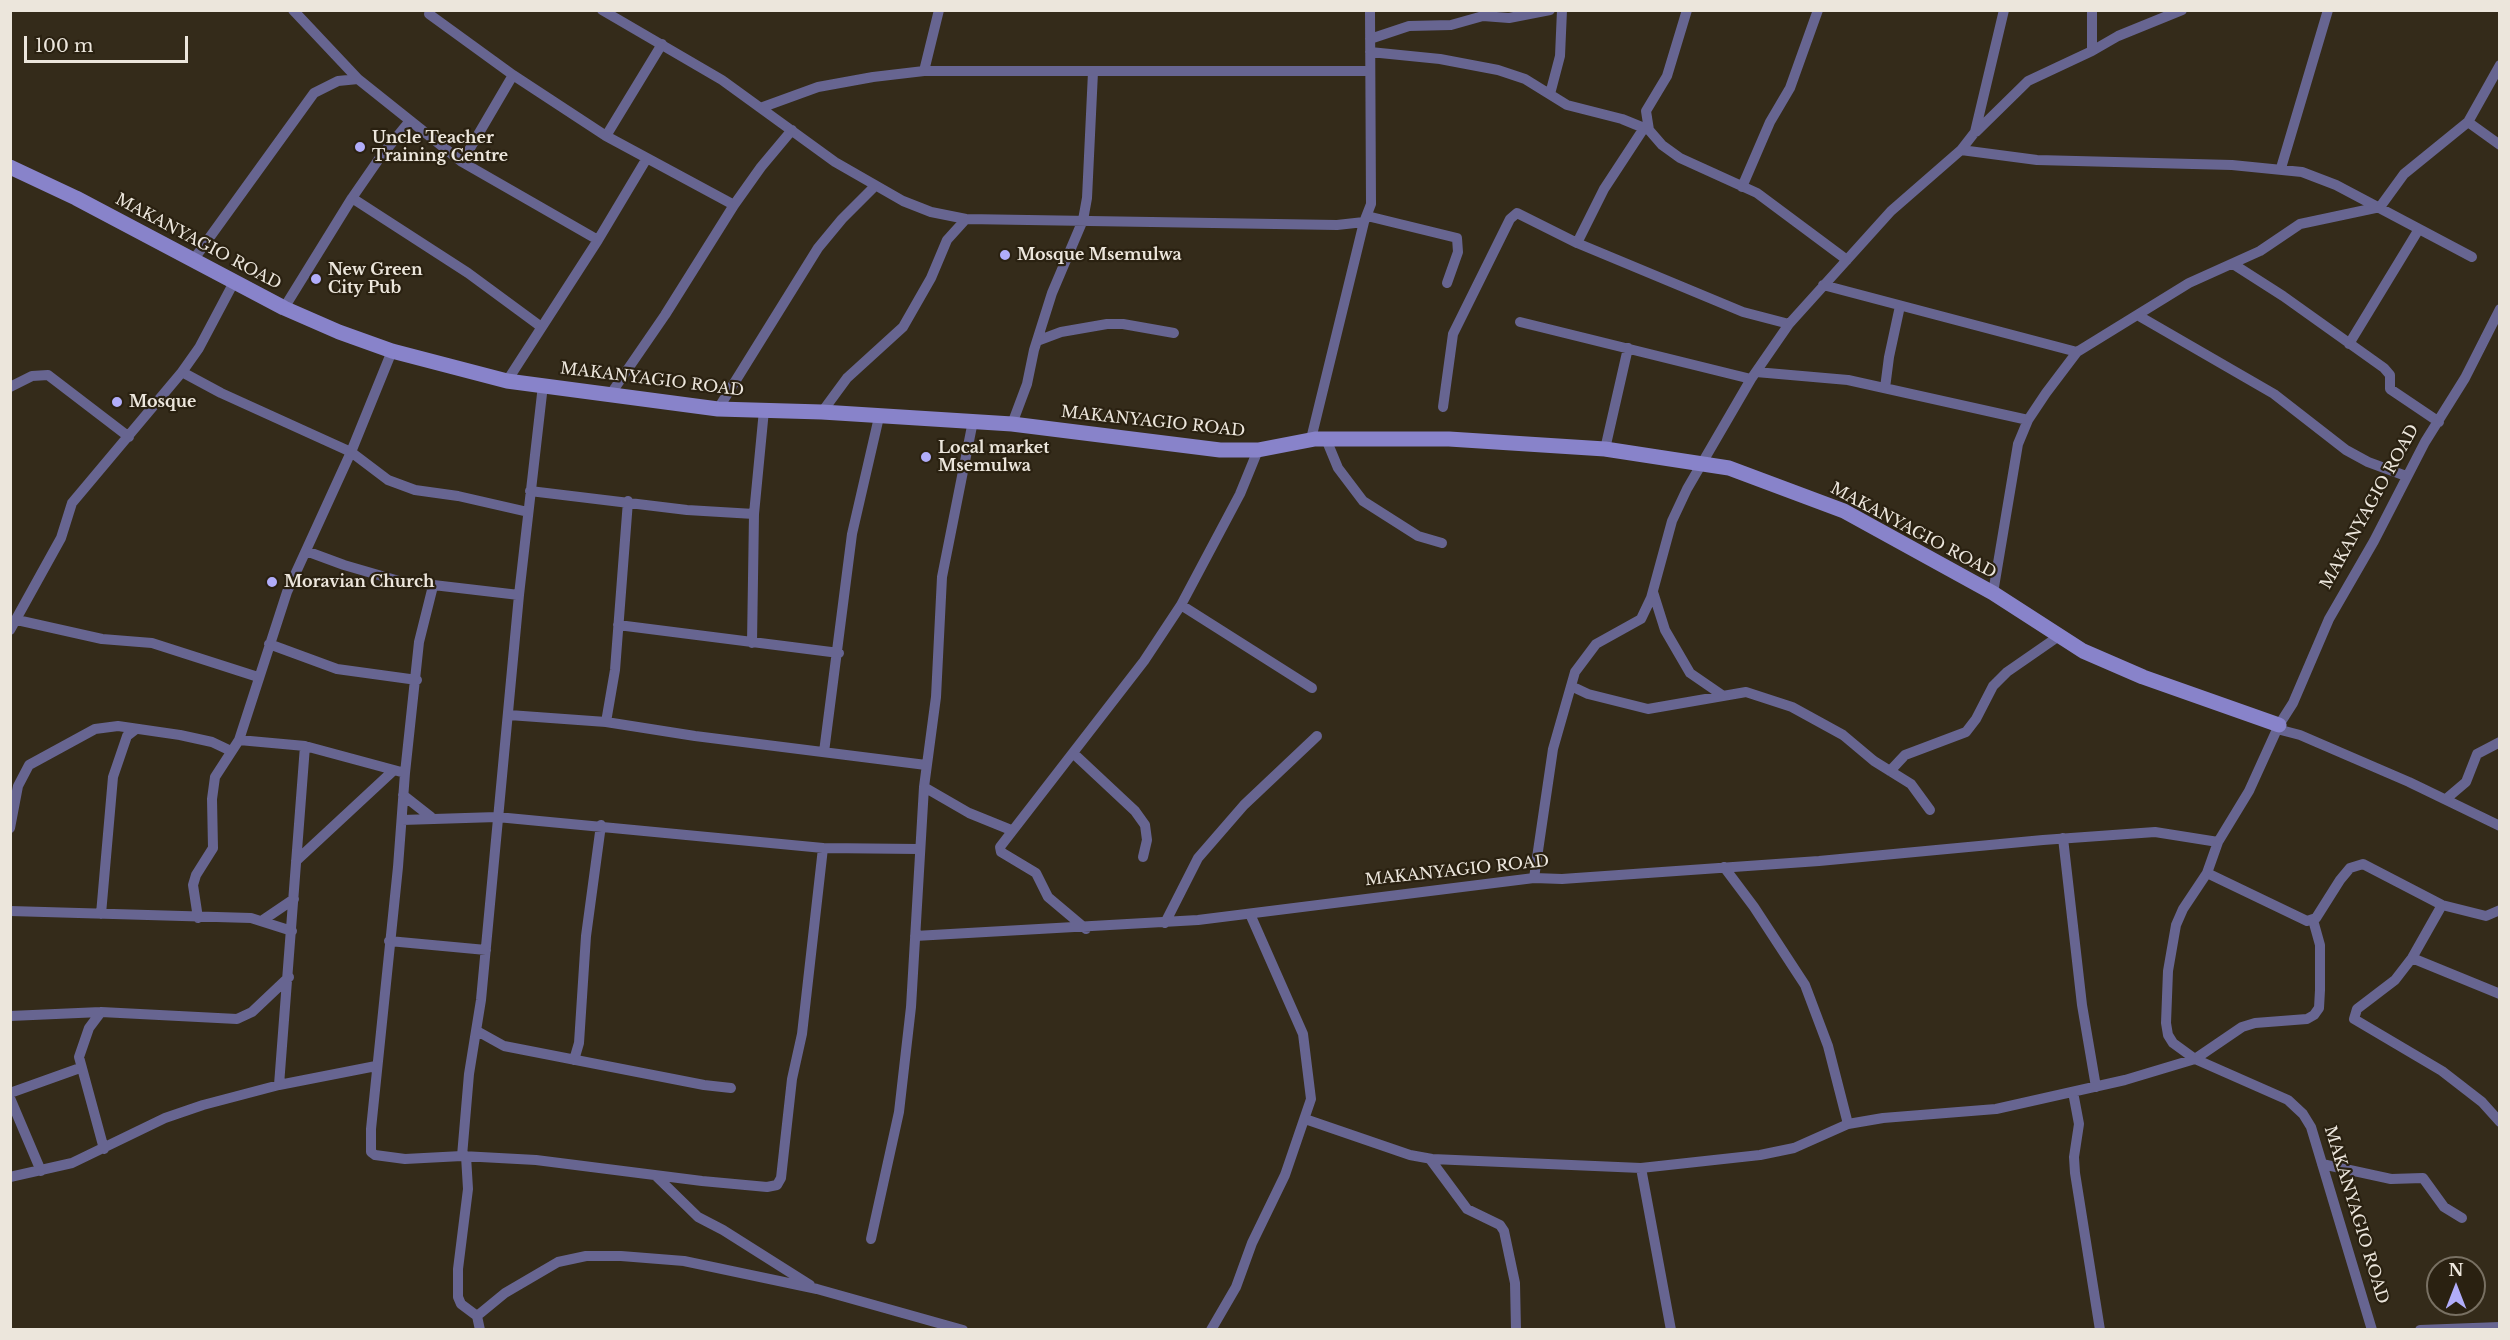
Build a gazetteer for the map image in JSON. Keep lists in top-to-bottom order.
{
  "streets": {
    "street": ["MAKANYAGIO ROAD"]
  },
  "places": [
    "Uncle Teacher Training Centre",
    "Mosque Msemulwa",
    "New Green City Pub",
    "Mosque",
    "Local market Msemulwa",
    "Moravian Church"
  ],
  "scale_bar": "100 m",
  "north": "top"
}
